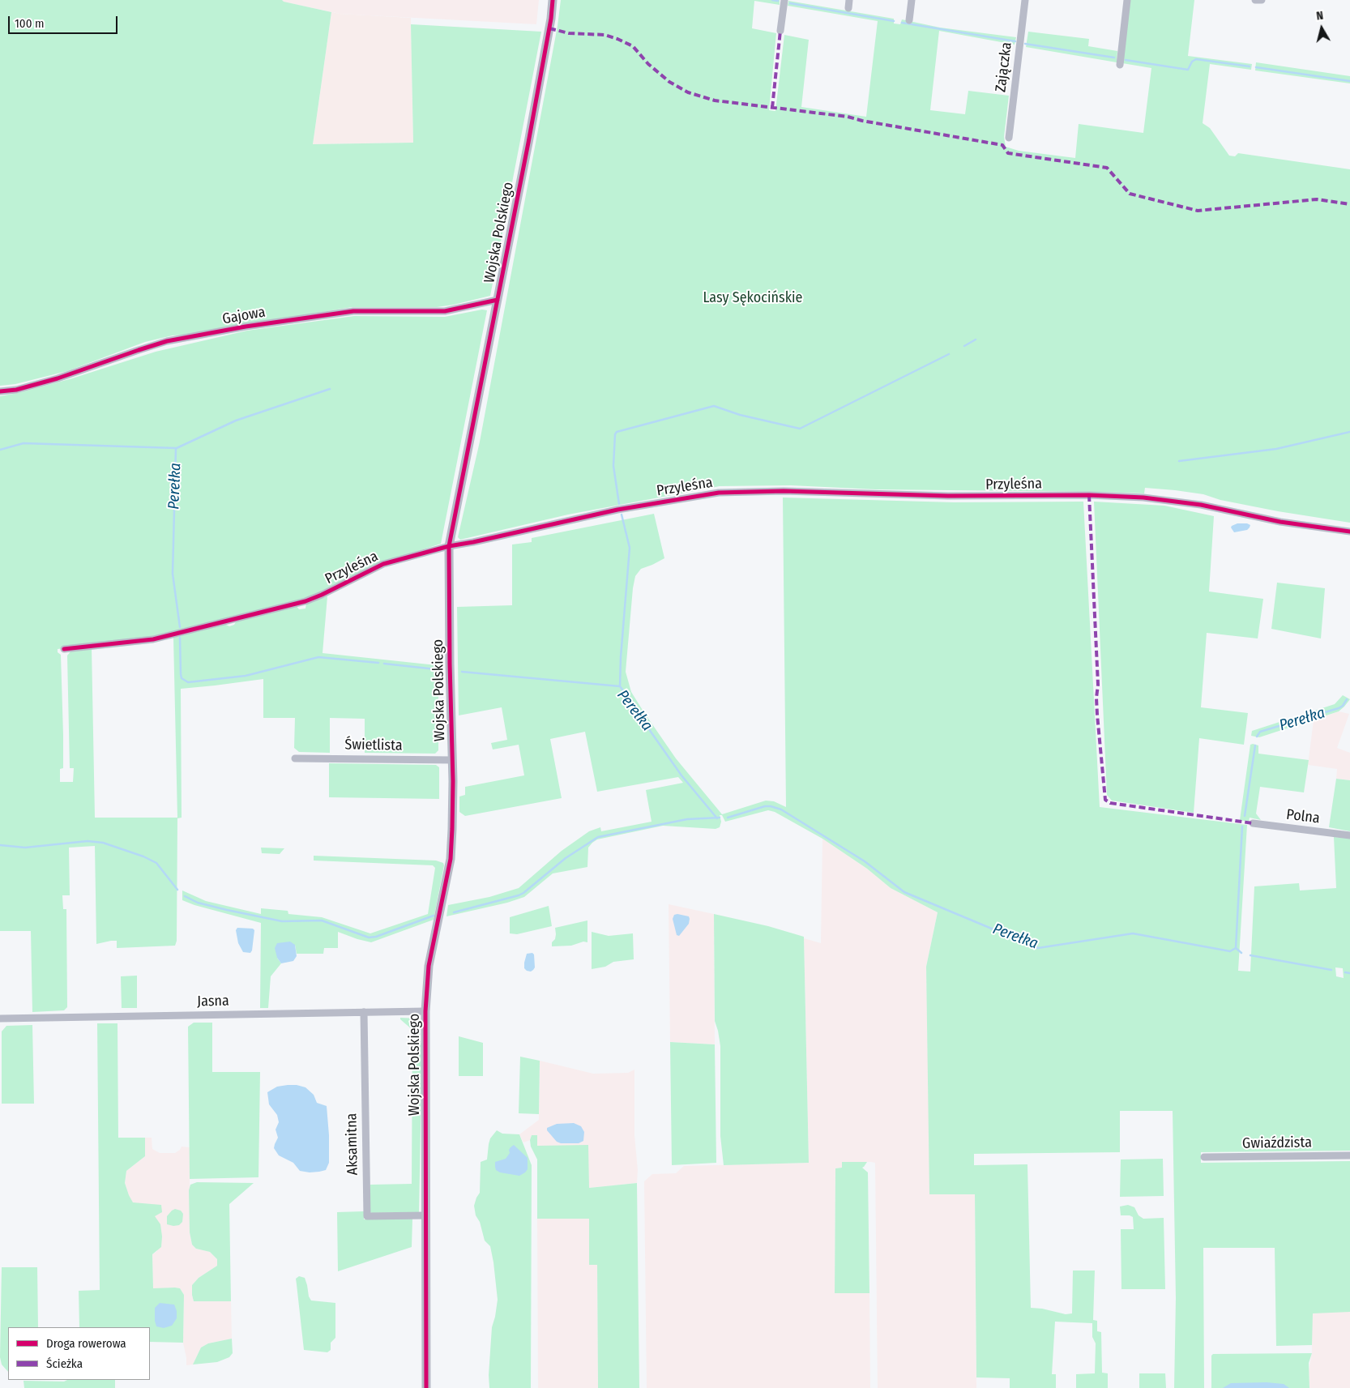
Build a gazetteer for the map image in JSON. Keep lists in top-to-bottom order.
{
  "streets": {
    "street": [
      "Zajączka",
      "Wojska Polskiego",
      "Gajowa",
      "Przyleśna",
      "Świetlista",
      "Polna",
      "Jasna",
      "Gwiaździsta",
      "Aksamitna"
    ]
  },
  "crossings": [
    ["Wojska Polskiego", "Gajowa"],
    ["Wojska Polskiego", "Przyleśna"],
    ["Wojska Polskiego", "Świetlista"],
    ["Wojska Polskiego", "Jasna"],
    ["Wojska Polskiego", "Aksamitna"],
    ["Jasna", "Aksamitna"]
  ],
  "water": ["Perełka"],
  "parks": ["Lasy Sękocińskie"],
  "legend": ["Droga rowerowa", "Ścieżka"],
  "scale_bar": "100 m",
  "north": "top"
}
